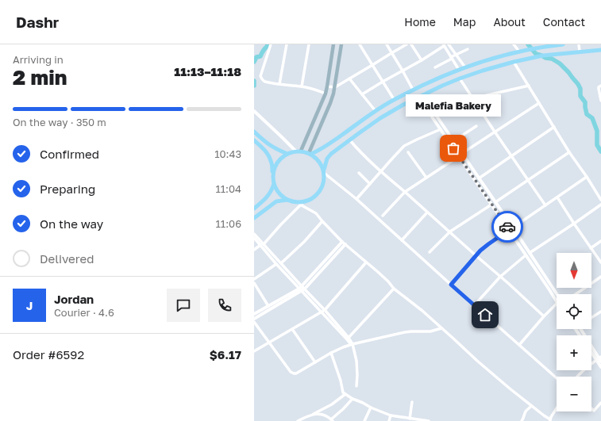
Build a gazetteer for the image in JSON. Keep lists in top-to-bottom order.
{
  "places": ["Malefia Bakery"],
  "north": "bottom",
  "page": {
    "header": "Dashr",
    "nav": [
      "Home",
      "Map",
      "About",
      "Contact"
    ],
    "heading": ["2 min", "Arriving in", "11:13–11:18"],
    "panel": [
      "Jordan",
      "Courier · 4.6",
      "Order #6592",
      "$6.17"
    ],
    "bubble": "Malefia Bakery",
    "bar": "On the way · 350 m",
    "list": [
      ["Confirmed", "10:43"],
      ["Preparing", "11:04"],
      ["On the way", "11:06"],
      "Delivered"
    ],
    "map_buttons": ["+", "−"],
    "round": "J"
  }
}
